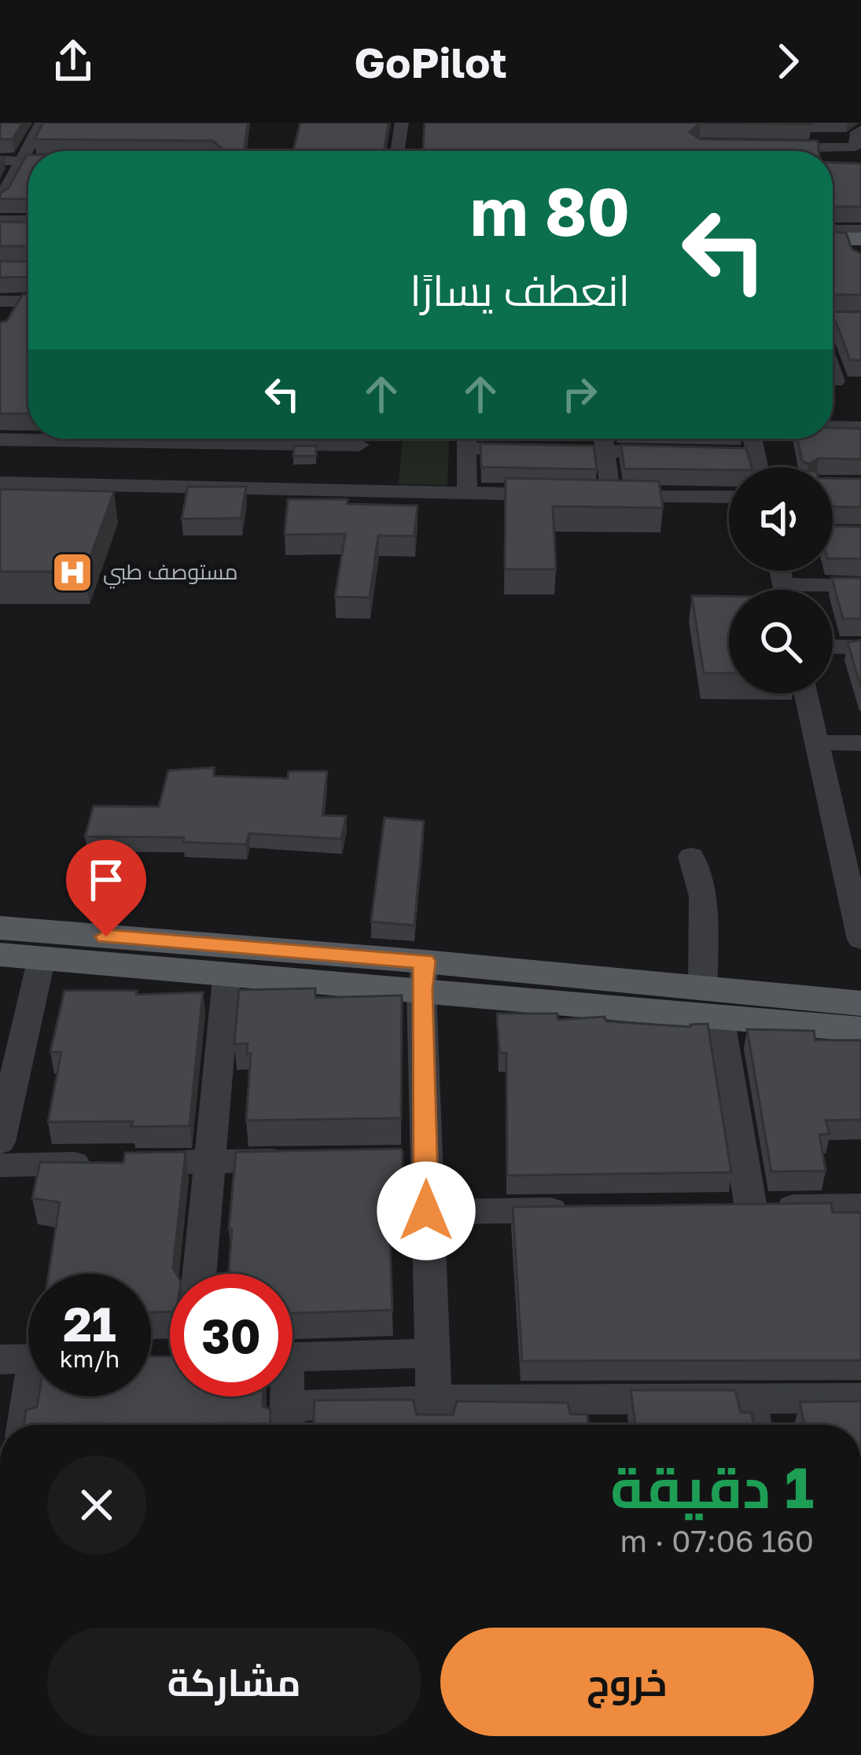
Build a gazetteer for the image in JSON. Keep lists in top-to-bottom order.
{
  "places": {
    "hospital": ["مستوصف طبي"]
  },
  "page": {
    "header": "GoPilot",
    "turn": ["80 m", "انعطف يسارًا"],
    "speed": "21 km/h",
    "limit": "30",
    "heading": ["1 دقيقة", "160 m · 07:06"],
    "buttons": ["خروج", "مشاركة"]
  }
}
